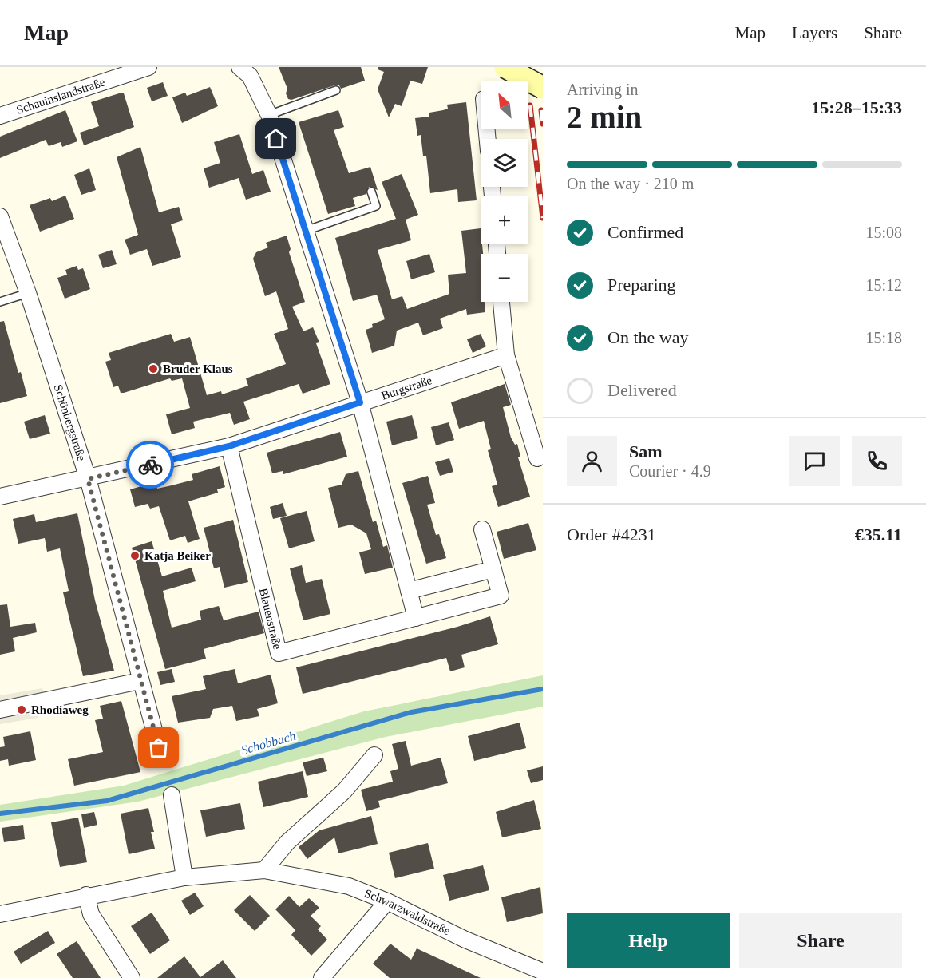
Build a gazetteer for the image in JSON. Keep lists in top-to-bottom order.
{
  "streets": {
    "street": [
      "Schauinslandstraße",
      "Burgstraße",
      "Schönbergstraße",
      "Blauenstraße",
      "Schwarzwaldstraße"
    ]
  },
  "crossings": [
    ["Burgstraße", "Schönbergstraße"],
    ["Burgstraße", "Blauenstraße"]
  ],
  "water": ["Schobbach"],
  "places": ["Bruder Klaus", "Katja Beiker", "Rhodiaweg"],
  "north": "top left",
  "page": {
    "header": "Map",
    "nav": ["Map", "Layers", "Share"],
    "heading": ["2 min", "Arriving in", "15:28–15:33"],
    "panel": [
      "Sam",
      "Courier · 4.9",
      "Order #4231",
      "€35.11"
    ],
    "map_buttons": ["+", "−"],
    "bar": "On the way · 210 m",
    "list": [
      ["Confirmed", "15:08"],
      ["Preparing", "15:12"],
      ["On the way", "15:18"],
      "Delivered"
    ],
    "buttons": ["Help", "Share"]
  }
}
